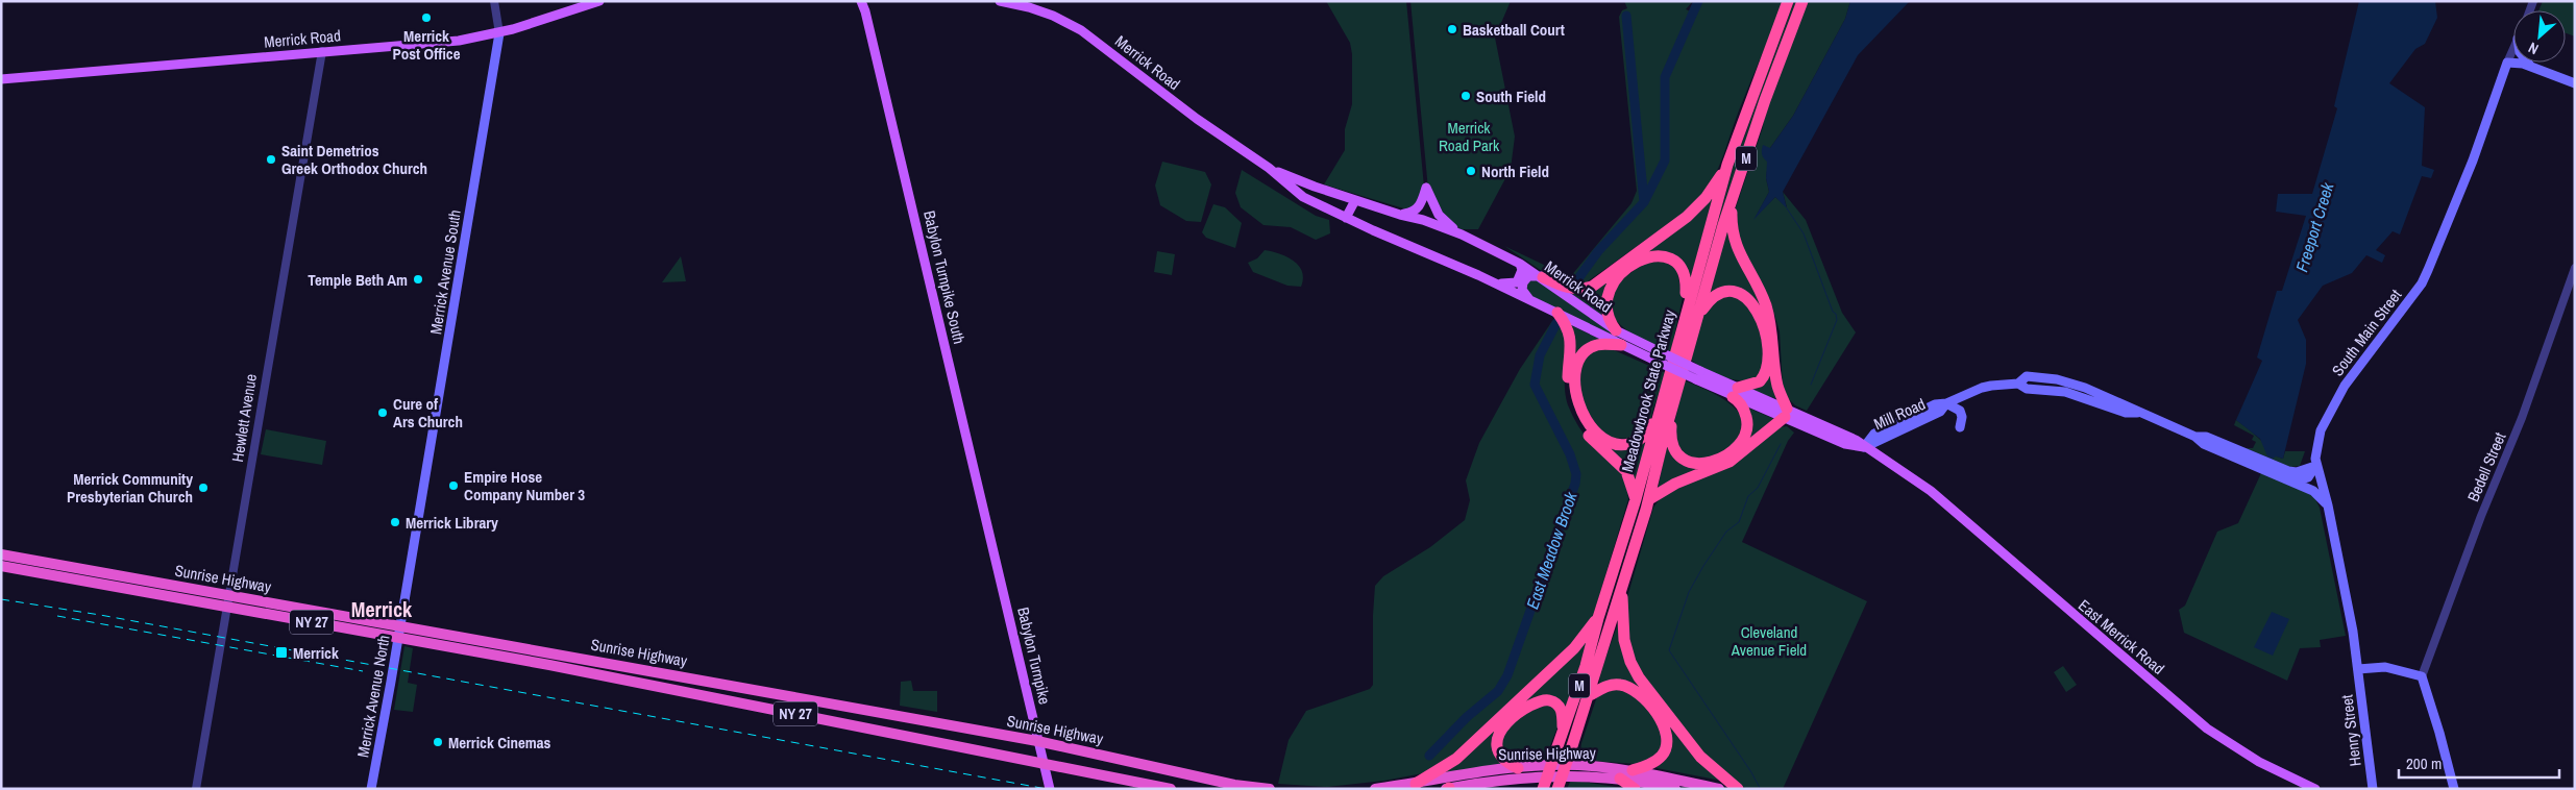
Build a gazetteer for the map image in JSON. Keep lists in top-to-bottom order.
{
  "streets": {
    "highway": [
      "M",
      "Meadowbrook State Parkway",
      "Sunrise Highway",
      "NY 27"
    ],
    "main road": [
      "Merrick Road",
      "Merrick Avenue South",
      "Babylon Turnpike South",
      "South Main Street",
      "Mill Road",
      "East Merrick Road",
      "Babylon Turnpike",
      "Merrick Avenue North",
      "Henry Street"
    ],
    "street": ["Hewlett Avenue", "Bedell Street"]
  },
  "crossings": [
    ["Merrick Road", "Merrick Avenue South"],
    ["Merrick Road", "Mill Road"],
    ["Merrick Road", "Hewlett Avenue"],
    ["Merrick Road", "East Merrick Road"],
    ["Merrick Avenue South", "Merrick Avenue North"],
    ["Babylon Turnpike South", "Babylon Turnpike"],
    ["South Main Street", "Mill Road"],
    ["South Main Street", "Henry Street"],
    ["Hewlett Avenue", "Sunrise Highway"],
    ["Sunrise Highway", "Babylon Turnpike"],
    ["Sunrise Highway", "Merrick Avenue North"]
  ],
  "districts": ["Merrick"],
  "water": ["Freeport Creek", "East Meadow Brook"],
  "parks": ["Merrick Road Park", "Cleveland Avenue Field"],
  "places": {
    "other": [
      "Merrick Post Office",
      "Basketball Court",
      "South Field",
      "Saint Demetrios Greek Orthodox Church",
      "North Field",
      "Temple Beth Am",
      "Cure of Ars Church",
      "Empire Hose Company Number 3",
      "Merrick Community Presbyterian Church",
      "Merrick Library",
      "Merrick Cinemas"
    ],
    "transit": ["Merrick"]
  },
  "scale_bar": "200 m",
  "north": "bottom left"
}
